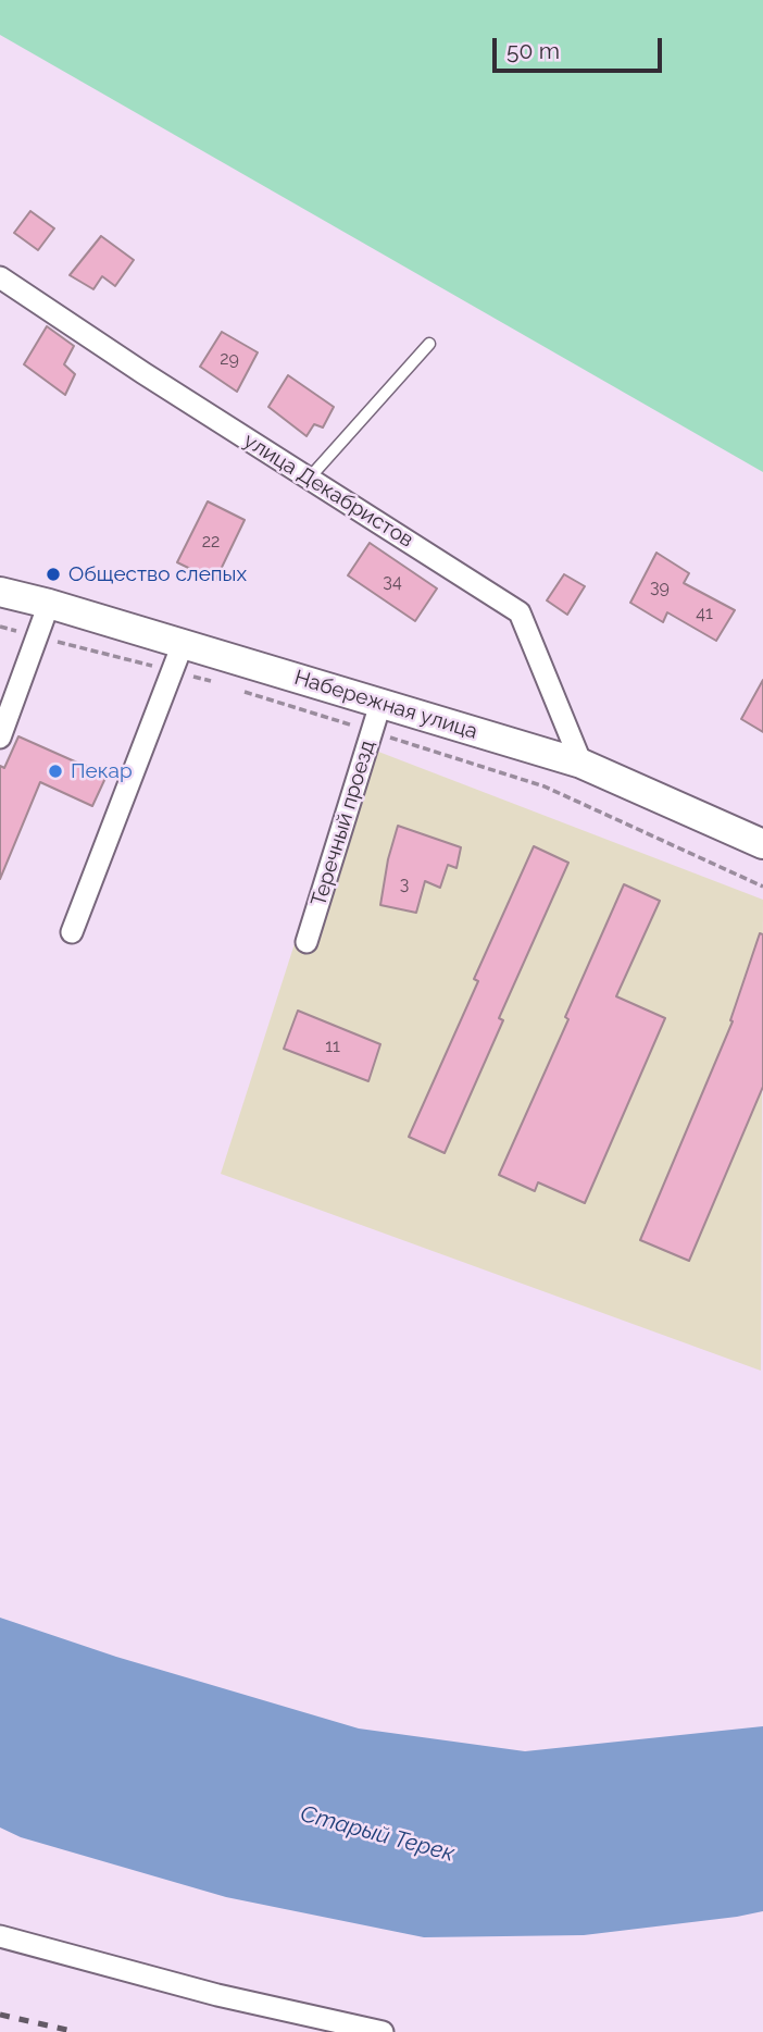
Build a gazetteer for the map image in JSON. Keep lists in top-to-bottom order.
{
  "streets": {
    "main road": ["Набережная улица"],
    "street": ["улица Декабристов", "Теречный проезд"]
  },
  "crossings": [
    ["улица Декабристов", "Набережная улица"],
    ["Набережная улица", "Теречный проезд"]
  ],
  "water": ["Старый Терек"],
  "places": ["Общество слепых", "Пекар"],
  "house_numbers": [
    "29",
    "22",
    "34",
    "39",
    "41",
    "3",
    "11"
  ],
  "scale_bar": "50 m"
}
